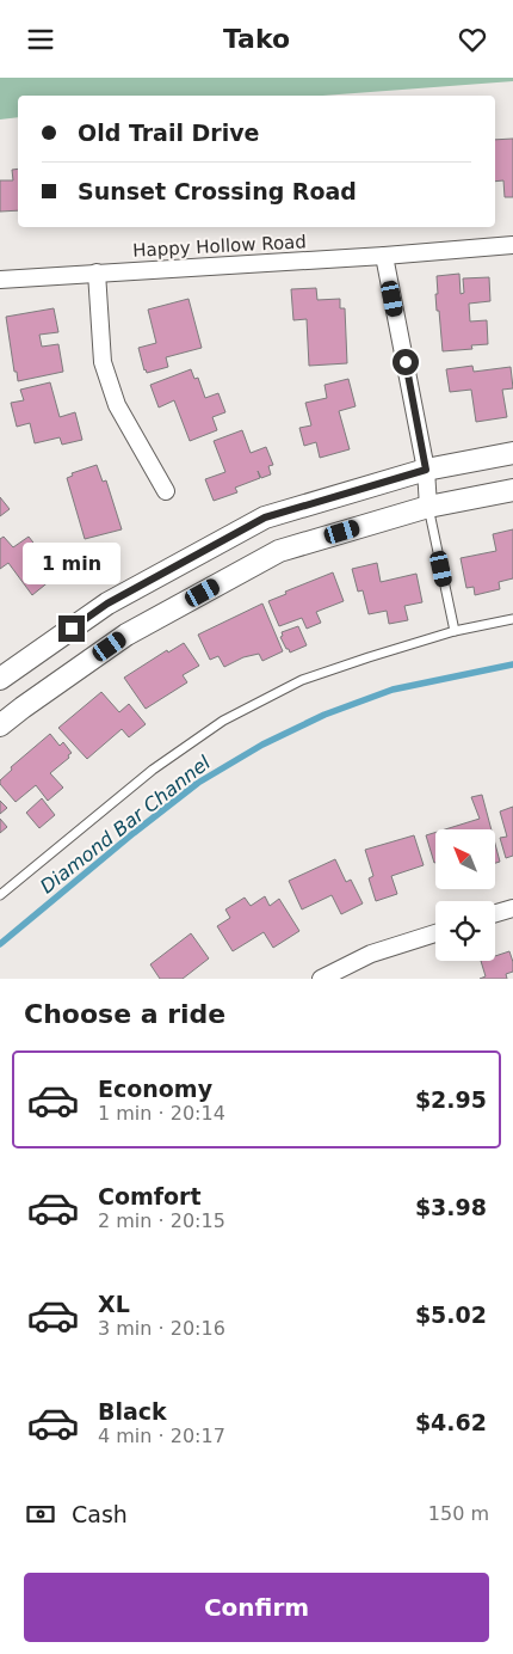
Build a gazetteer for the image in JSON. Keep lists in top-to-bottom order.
{
  "streets": {
    "street": ["Happy Hollow Road"]
  },
  "water": ["Diamond Bar Channel"],
  "north": "top left",
  "page": {
    "header": "Tako",
    "banner": ["Old Trail Drive", "Sunset Crossing Road"],
    "bubble": "1 min",
    "heading": "Choose a ride",
    "list": [
      {
        "name": "Economy",
        "note": "1 min · 20:14",
        "value": "$2.95"
      },
      {
        "name": "Comfort",
        "note": "2 min · 20:15",
        "value": "$3.98"
      },
      {
        "name": "XL",
        "note": "3 min · 20:16",
        "value": "$5.02"
      },
      {
        "name": "Black",
        "note": "4 min · 20:17",
        "value": "$4.62"
      }
    ],
    "pay": ["Cash", "150 m"],
    "buttons": "Confirm"
  }
}
